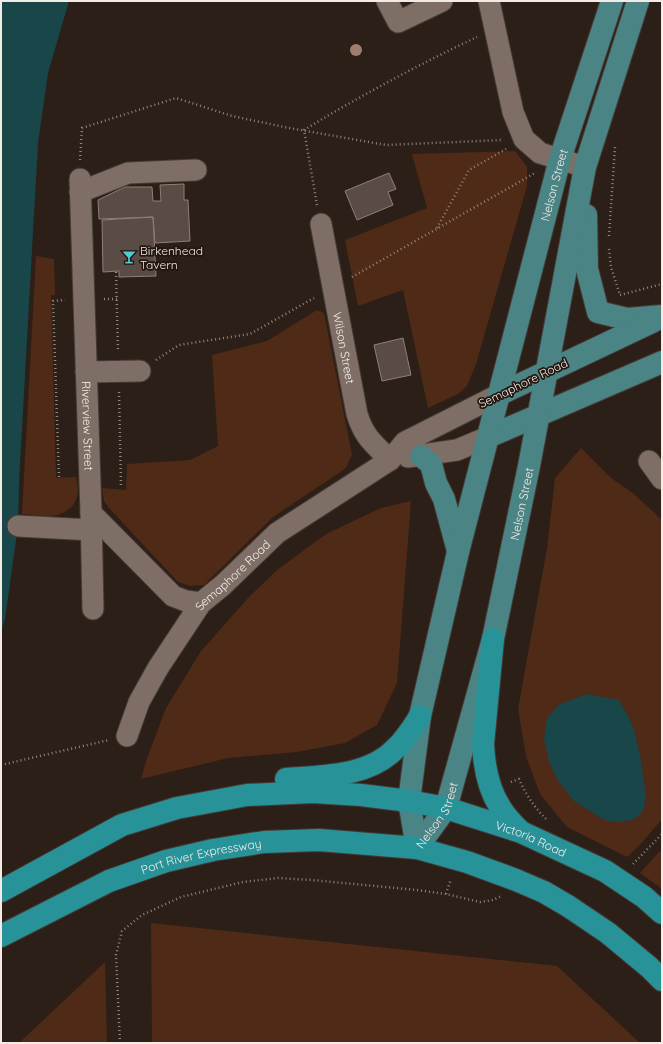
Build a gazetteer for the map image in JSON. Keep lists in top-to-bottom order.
{
  "streets": {
    "highway": ["Victoria Road", "Port River Expressway"],
    "main road": ["Nelson Street", "Semaphore Road"],
    "street": ["Wilson Street", "Riverview Street"]
  },
  "crossings": [
    ["Nelson Street", "Semaphore Road"],
    ["Nelson Street", "Victoria Road"],
    ["Nelson Street", "Port River Expressway"],
    ["Wilson Street", "Semaphore Road"]
  ],
  "places": {
    "bar": ["Birkenhead Tavern"]
  }
}
